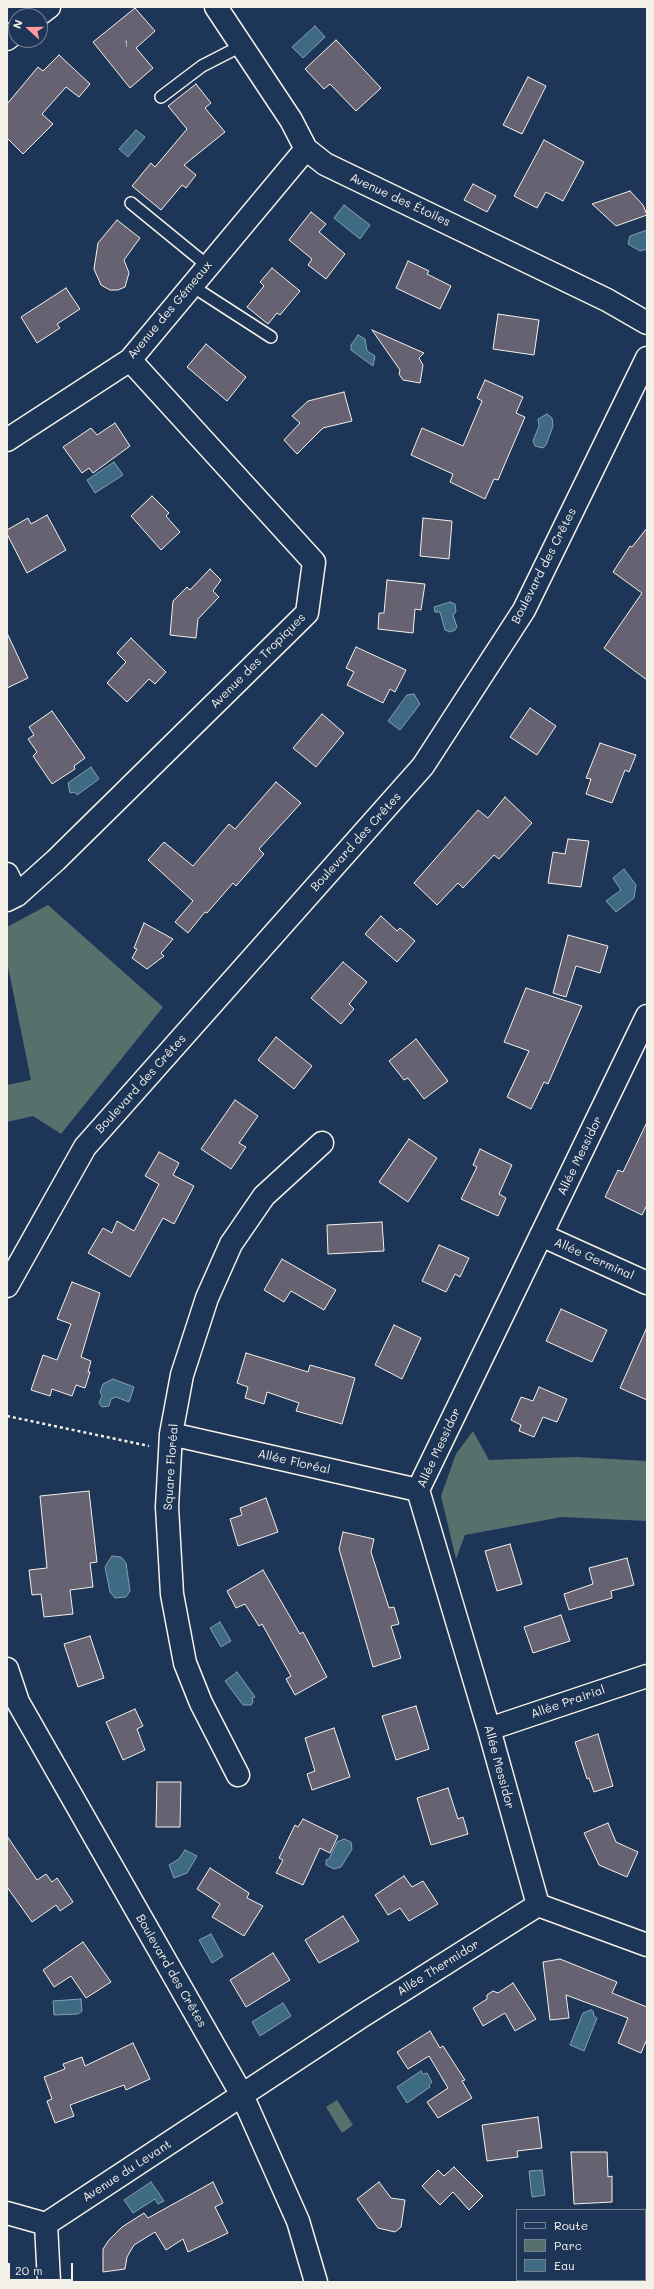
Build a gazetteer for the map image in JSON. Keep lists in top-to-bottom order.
{
  "streets": {
    "street": [
      "Avenue des Étoiles",
      "Avenue des Gémeaux",
      "Boulevard des Crêtes",
      "Avenue des Tropiques",
      "Allée Messidor",
      "Allée Germinal",
      "Allée Floréal",
      "Square Floréal",
      "Allée Prairial",
      "Allée Thermidor",
      "Avenue du Levant"
    ]
  },
  "crossings": [
    ["Avenue des Étoiles", "Avenue des Gémeaux"],
    ["Avenue des Gémeaux", "Avenue des Tropiques"],
    ["Boulevard des Crêtes", "Allée Thermidor"],
    ["Boulevard des Crêtes", "Avenue du Levant"],
    ["Allée Messidor", "Allée Germinal"],
    ["Allée Messidor", "Allée Floréal"],
    ["Allée Messidor", "Allée Prairial"],
    ["Allée Messidor", "Allée Thermidor"],
    ["Allée Floréal", "Square Floréal"],
    ["Allée Thermidor", "Avenue du Levant"]
  ],
  "house_numbers": ["1"],
  "legend": ["Route", "Parc", "Eau"],
  "scale_bar": "20 m",
  "north": "left"
}
